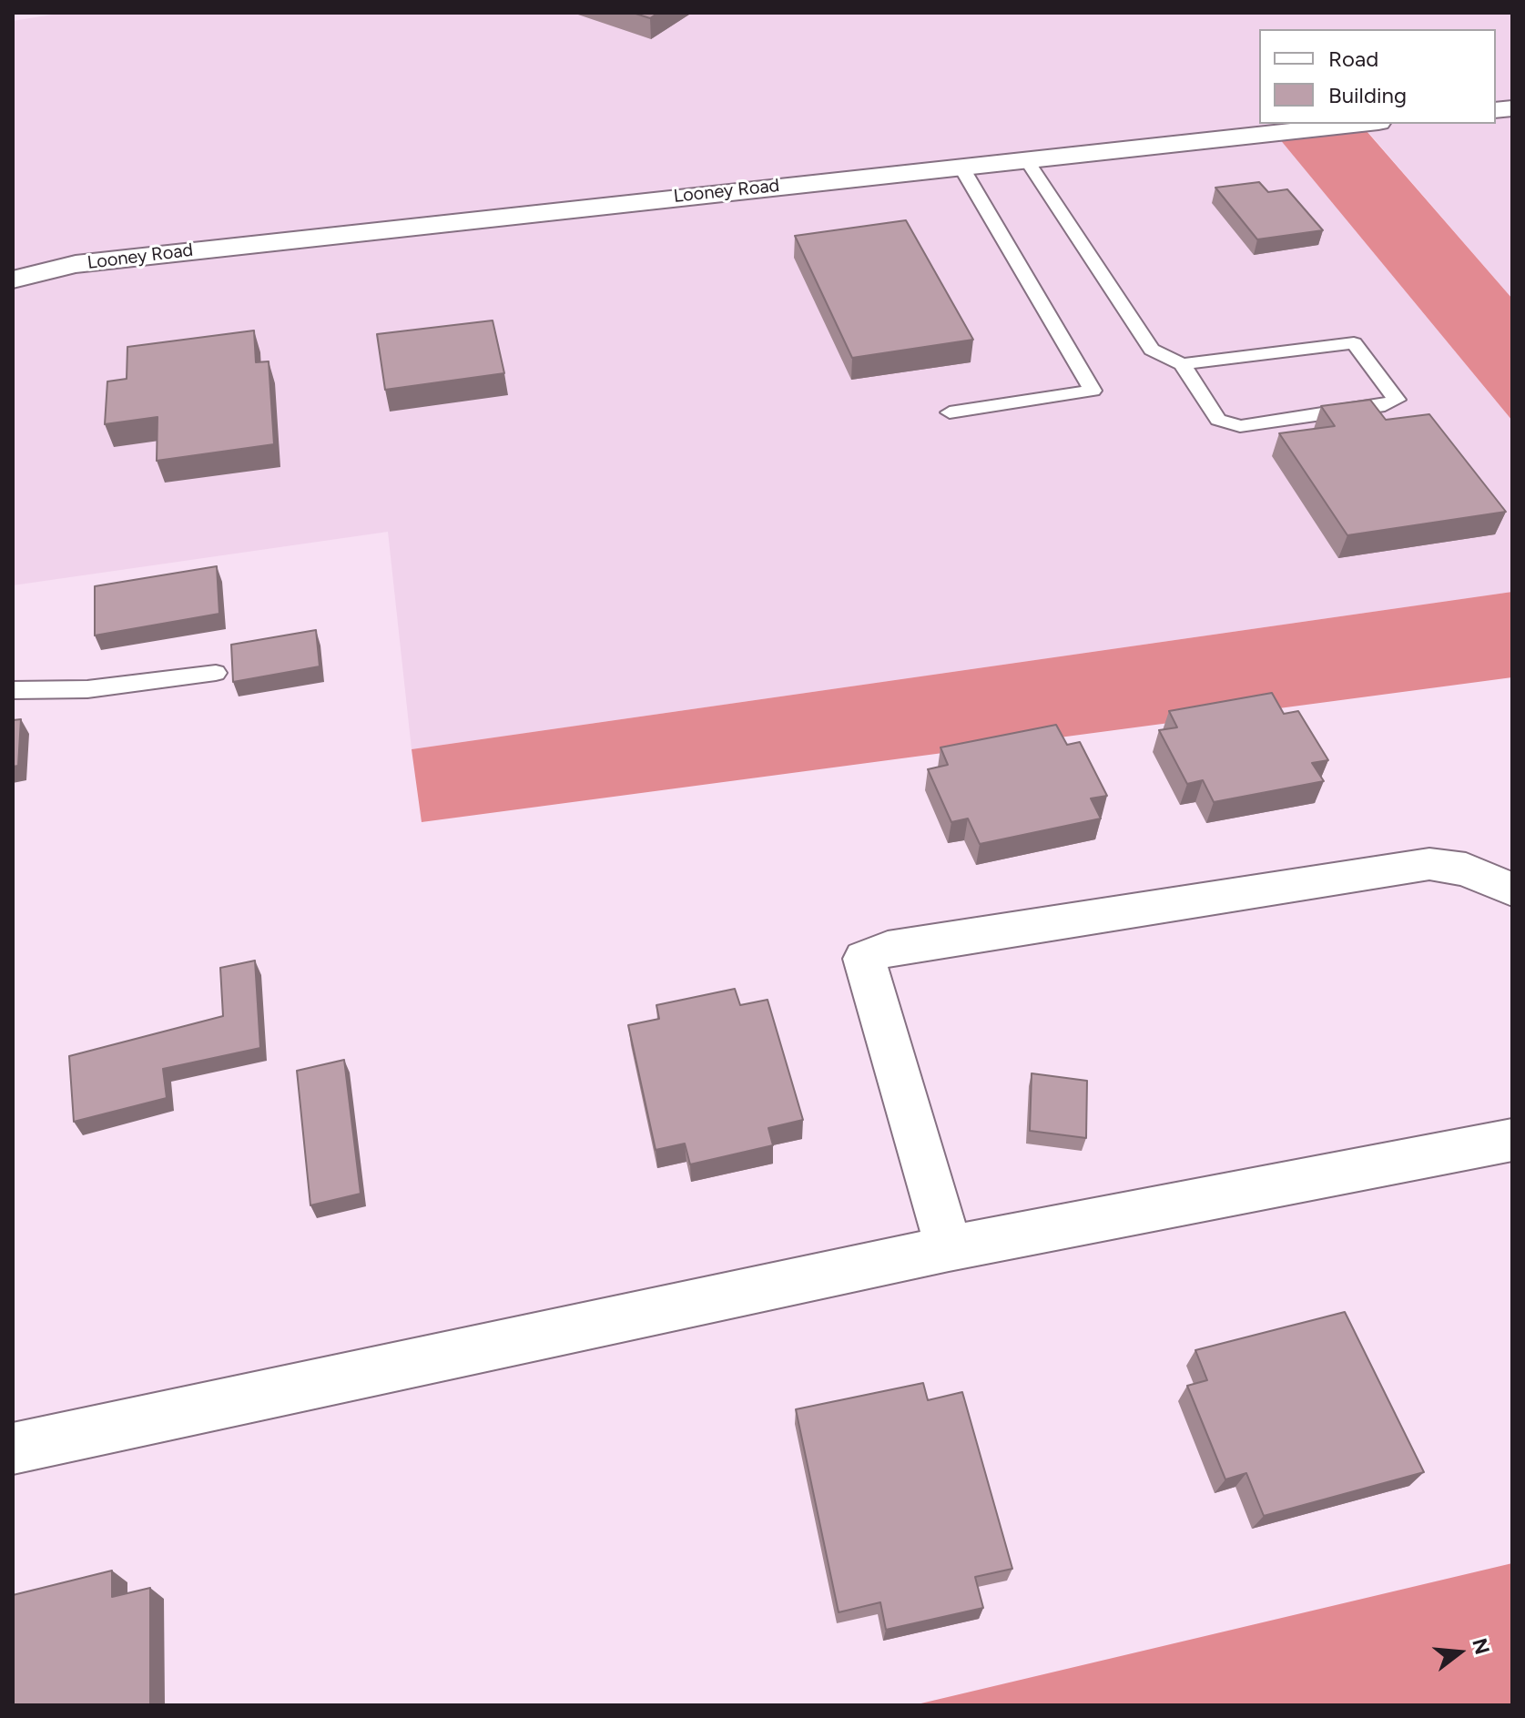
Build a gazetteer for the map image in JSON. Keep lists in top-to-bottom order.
{
  "streets": {
    "street": ["Looney Road"]
  },
  "legend": ["Road", "Building"],
  "north": "right"
}
